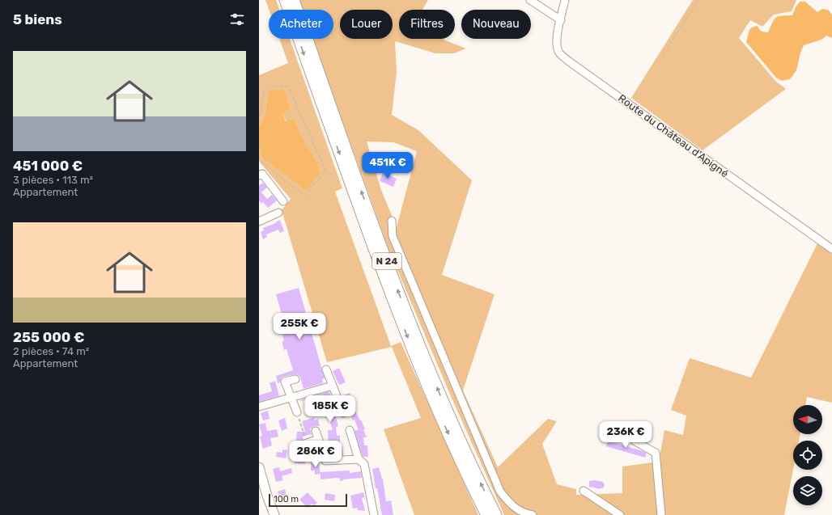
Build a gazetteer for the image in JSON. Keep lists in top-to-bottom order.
{
  "streets": {
    "highway": ["N 24"],
    "street": ["Route du Château d'Apigné"]
  },
  "scale_bar": "100 m",
  "north": "left",
  "page": {
    "heading": "5 biens",
    "chip": [
      "Acheter",
      "Louer",
      "Filtres",
      "Nouveau"
    ],
    "list": [
      {
        "name": "451 000 €",
        "note": "3 pièces · 113 m² · Appartement"
      },
      {
        "name": "255 000 €",
        "note": "2 pièces · 74 m² · Appartement"
      }
    ],
    "price": [
      "451K €",
      "255K €",
      "185K €",
      "236K €",
      "286K €"
    ],
    "scale": "100 m"
  }
}
